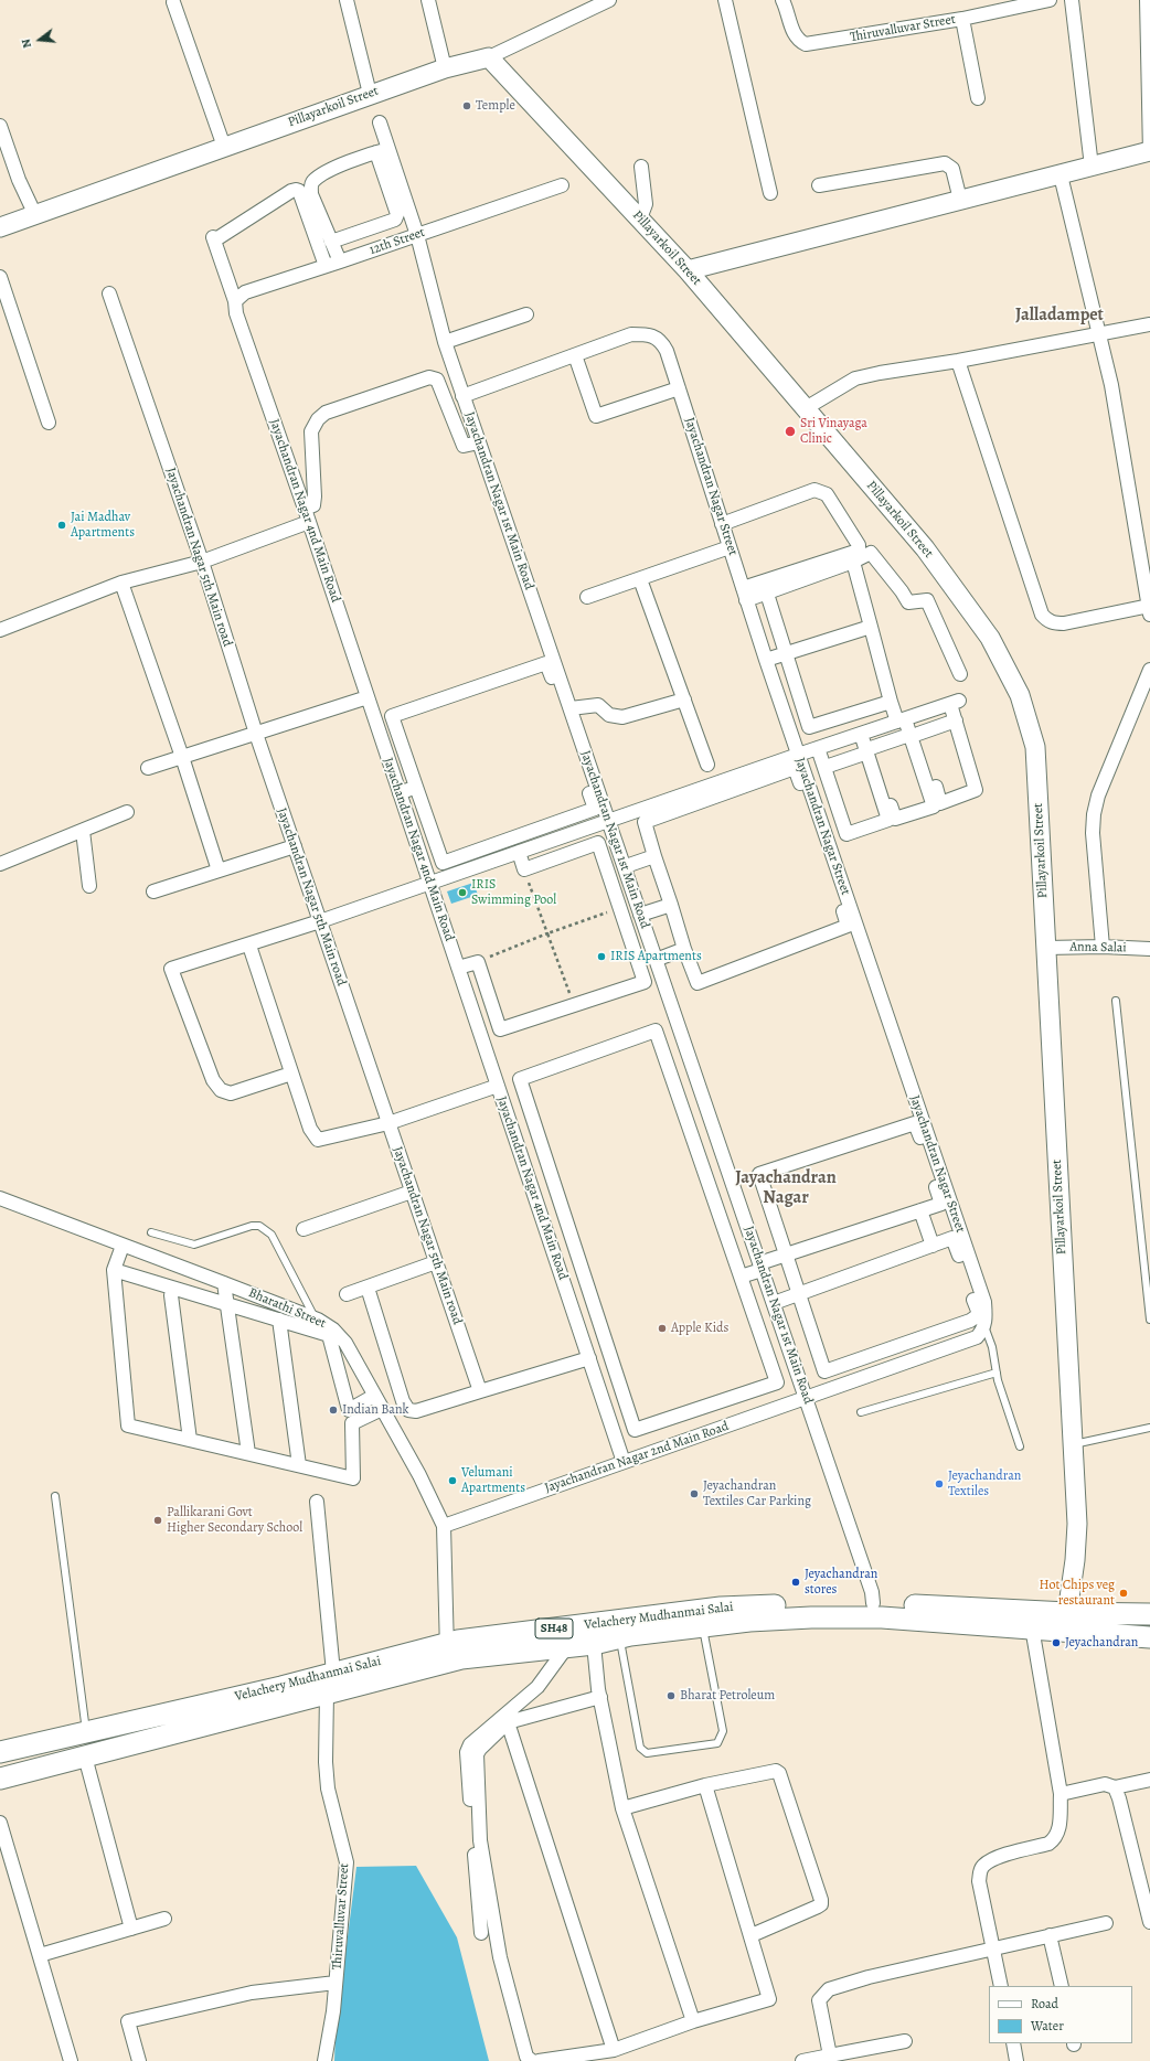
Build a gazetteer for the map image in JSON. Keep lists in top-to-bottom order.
{
  "streets": {
    "main road": ["Velachery Mudhanmai Salai", "SH48"],
    "street": [
      "Thiruvalluvar Street",
      "Pillayarkoil Street",
      "12th Street",
      "Jayachandran Nagar Street",
      "Jayachandran Nagar 1st Main Road",
      "Jayachandran Nagar 4nd Main Road",
      "Jayachandran Nagar 5th Main road",
      "Anna Salai",
      "Bharathi Street",
      "Jayachandran Nagar 2nd Main Road"
    ]
  },
  "crossings": [
    ["Thiruvalluvar Street", "Velachery Mudhanmai Salai"],
    ["Pillayarkoil Street", "Anna Salai"],
    ["Pillayarkoil Street", "Velachery Mudhanmai Salai"],
    ["12th Street", "Jayachandran Nagar 1st Main Road"],
    ["12th Street", "Jayachandran Nagar 4nd Main Road"],
    ["Jayachandran Nagar Street", "Jayachandran Nagar 1st Main Road"],
    ["Jayachandran Nagar 1st Main Road", "Jayachandran Nagar 2nd Main Road"],
    ["Jayachandran Nagar 1st Main Road", "Velachery Mudhanmai Salai"],
    ["Jayachandran Nagar 4nd Main Road", "Jayachandran Nagar 2nd Main Road"],
    ["Bharathi Street", "Jayachandran Nagar 2nd Main Road"],
    ["Bharathi Street", "Velachery Mudhanmai Salai"]
  ],
  "districts": ["Jalladampet", "Jayachandran Nagar"],
  "places": [
    "Temple",
    "Sri Vinayaga Clinic",
    "Jai Madhav Apartments",
    "IRIS Swimming Pool",
    "IRIS Apartments",
    "Apple Kids",
    "Indian Bank",
    "Velumani Apartments",
    "Jeyachandran Textiles",
    "Jeyachandran Textiles Car Parking",
    "Pallikarani Govt Higher Secondary School",
    "Jeyachandran stores",
    "Hot Chips veg restaurant",
    "Jeyachandran",
    "Bharat Petroleum"
  ],
  "legend": ["Road", "Water"],
  "north": "left"
}
